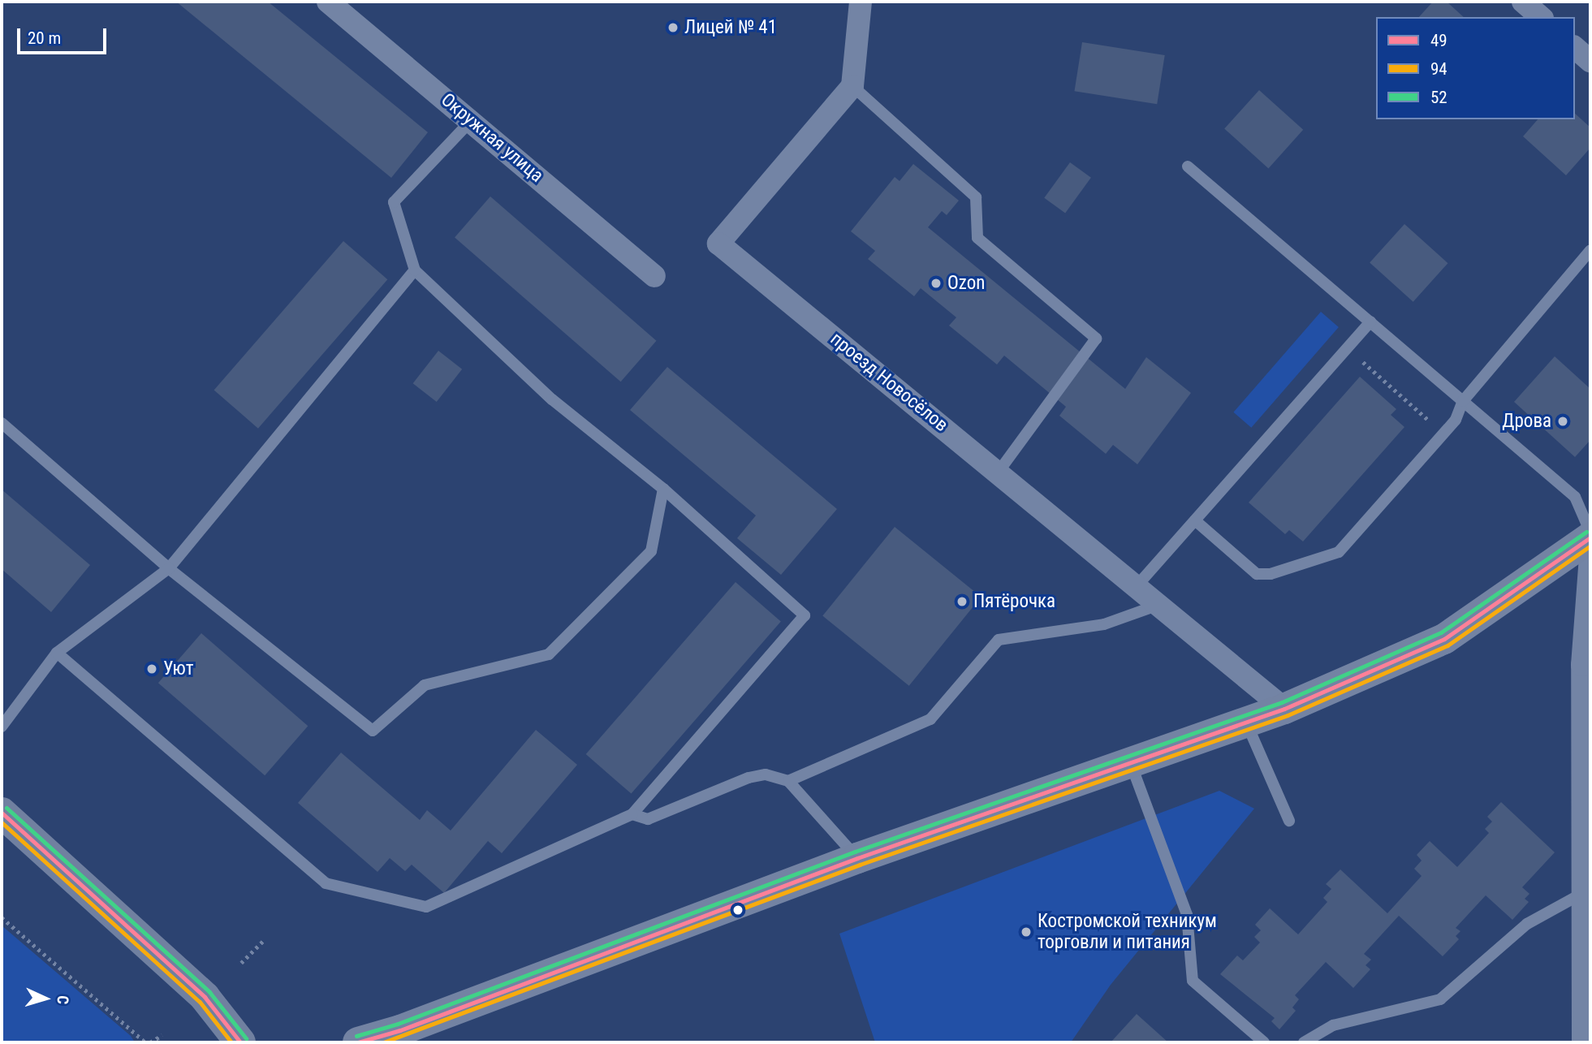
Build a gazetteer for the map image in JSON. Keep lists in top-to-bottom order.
{
  "streets": {
    "street": ["Окружная улица", "проезд Новосёлов"]
  },
  "places": [
    "Лицей № 41",
    "Ozon",
    "Дрова",
    "Пятёрочка",
    "Уют",
    "Костромской техникум торговли и питания"
  ],
  "lines": ["transit line 52", "transit line 49", "transit line 94"],
  "legend": ["49", "94", "52"],
  "scale_bar": "20 m",
  "north": "right"
}
